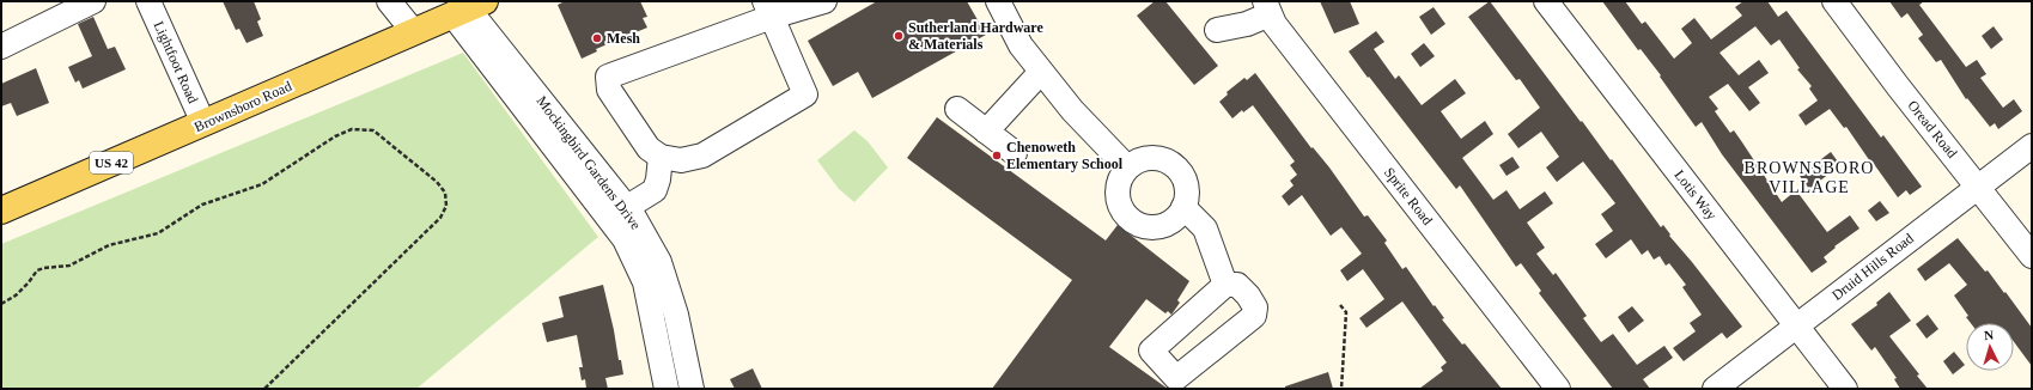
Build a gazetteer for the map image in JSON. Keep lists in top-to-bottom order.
{
  "streets": {
    "main road": ["Brownsboro Road", "US 42"],
    "street": [
      "Lightfoot Road",
      "Oread Road",
      "Mockingbird Gardens Drive",
      "Lotis Way",
      "Sprite Road",
      "Druid Hills Road"
    ]
  },
  "crossings": [
    ["Lightfoot Road", "Brownsboro Road"],
    ["Brownsboro Road", "Mockingbird Gardens Drive"],
    ["Oread Road", "Druid Hills Road"],
    ["Lotis Way", "Druid Hills Road"]
  ],
  "districts": ["BROWNSBORO VILLAGE"],
  "places": ["Sutherland Hardware & Materials", "Mesh", "Chenoweth Elementary School"],
  "north": "top"
}
